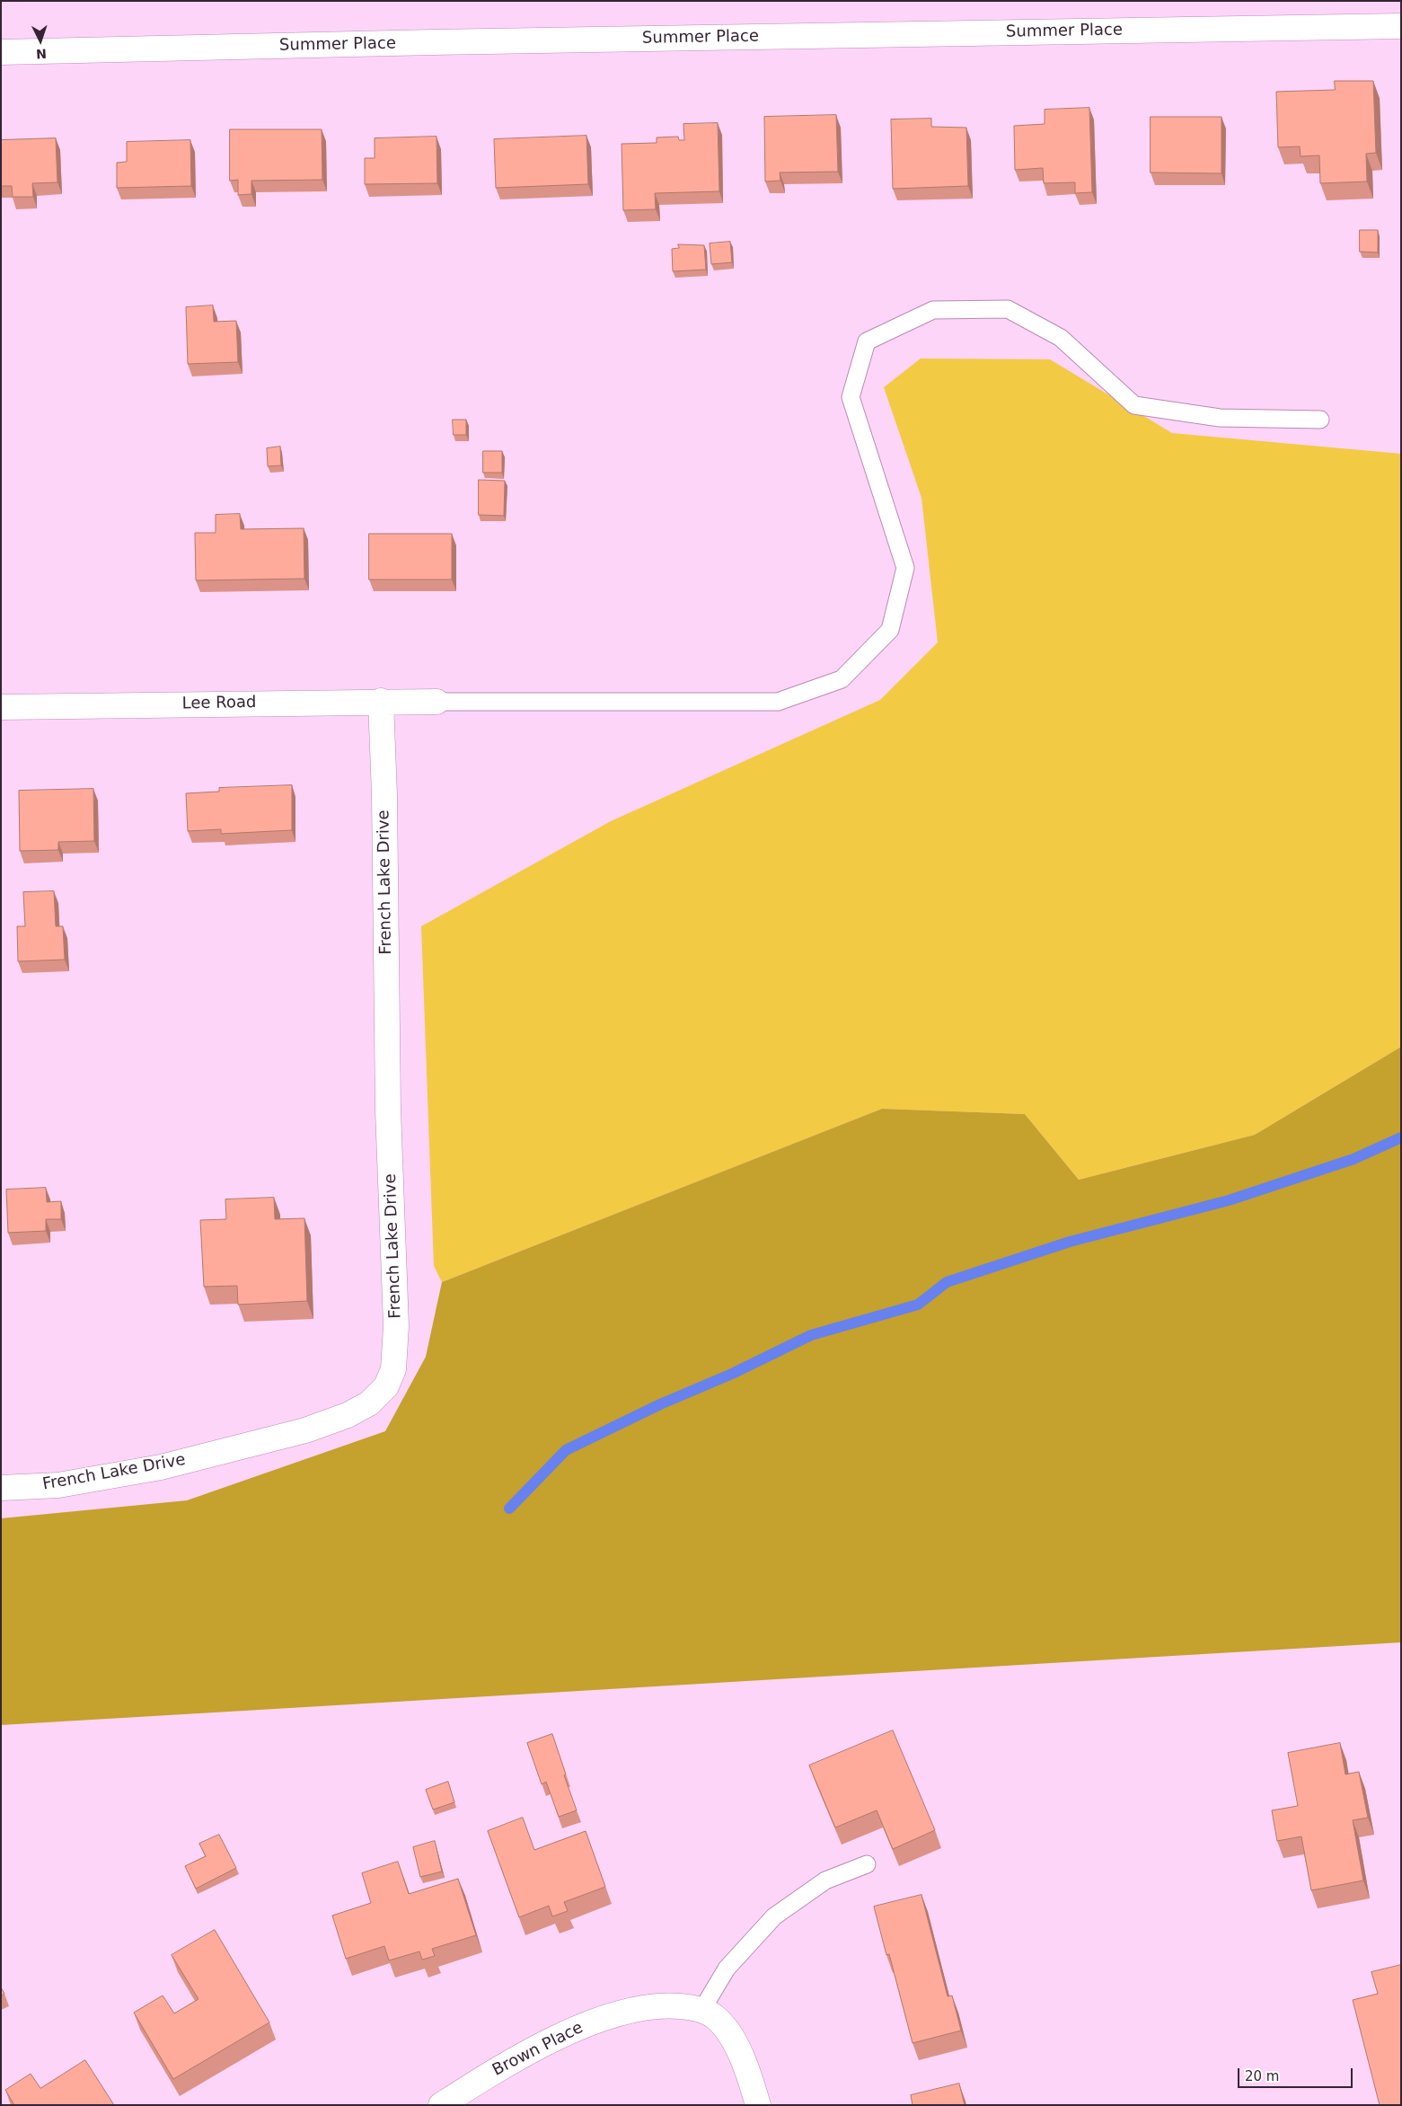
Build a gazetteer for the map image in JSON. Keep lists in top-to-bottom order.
{
  "streets": {
    "street": [
      "Summer Place",
      "Lee Road",
      "French Lake Drive",
      "Brown Place"
    ]
  },
  "crossings": [
    ["Lee Road", "French Lake Drive"]
  ],
  "scale_bar": "20 m",
  "north": "bottom"
}
